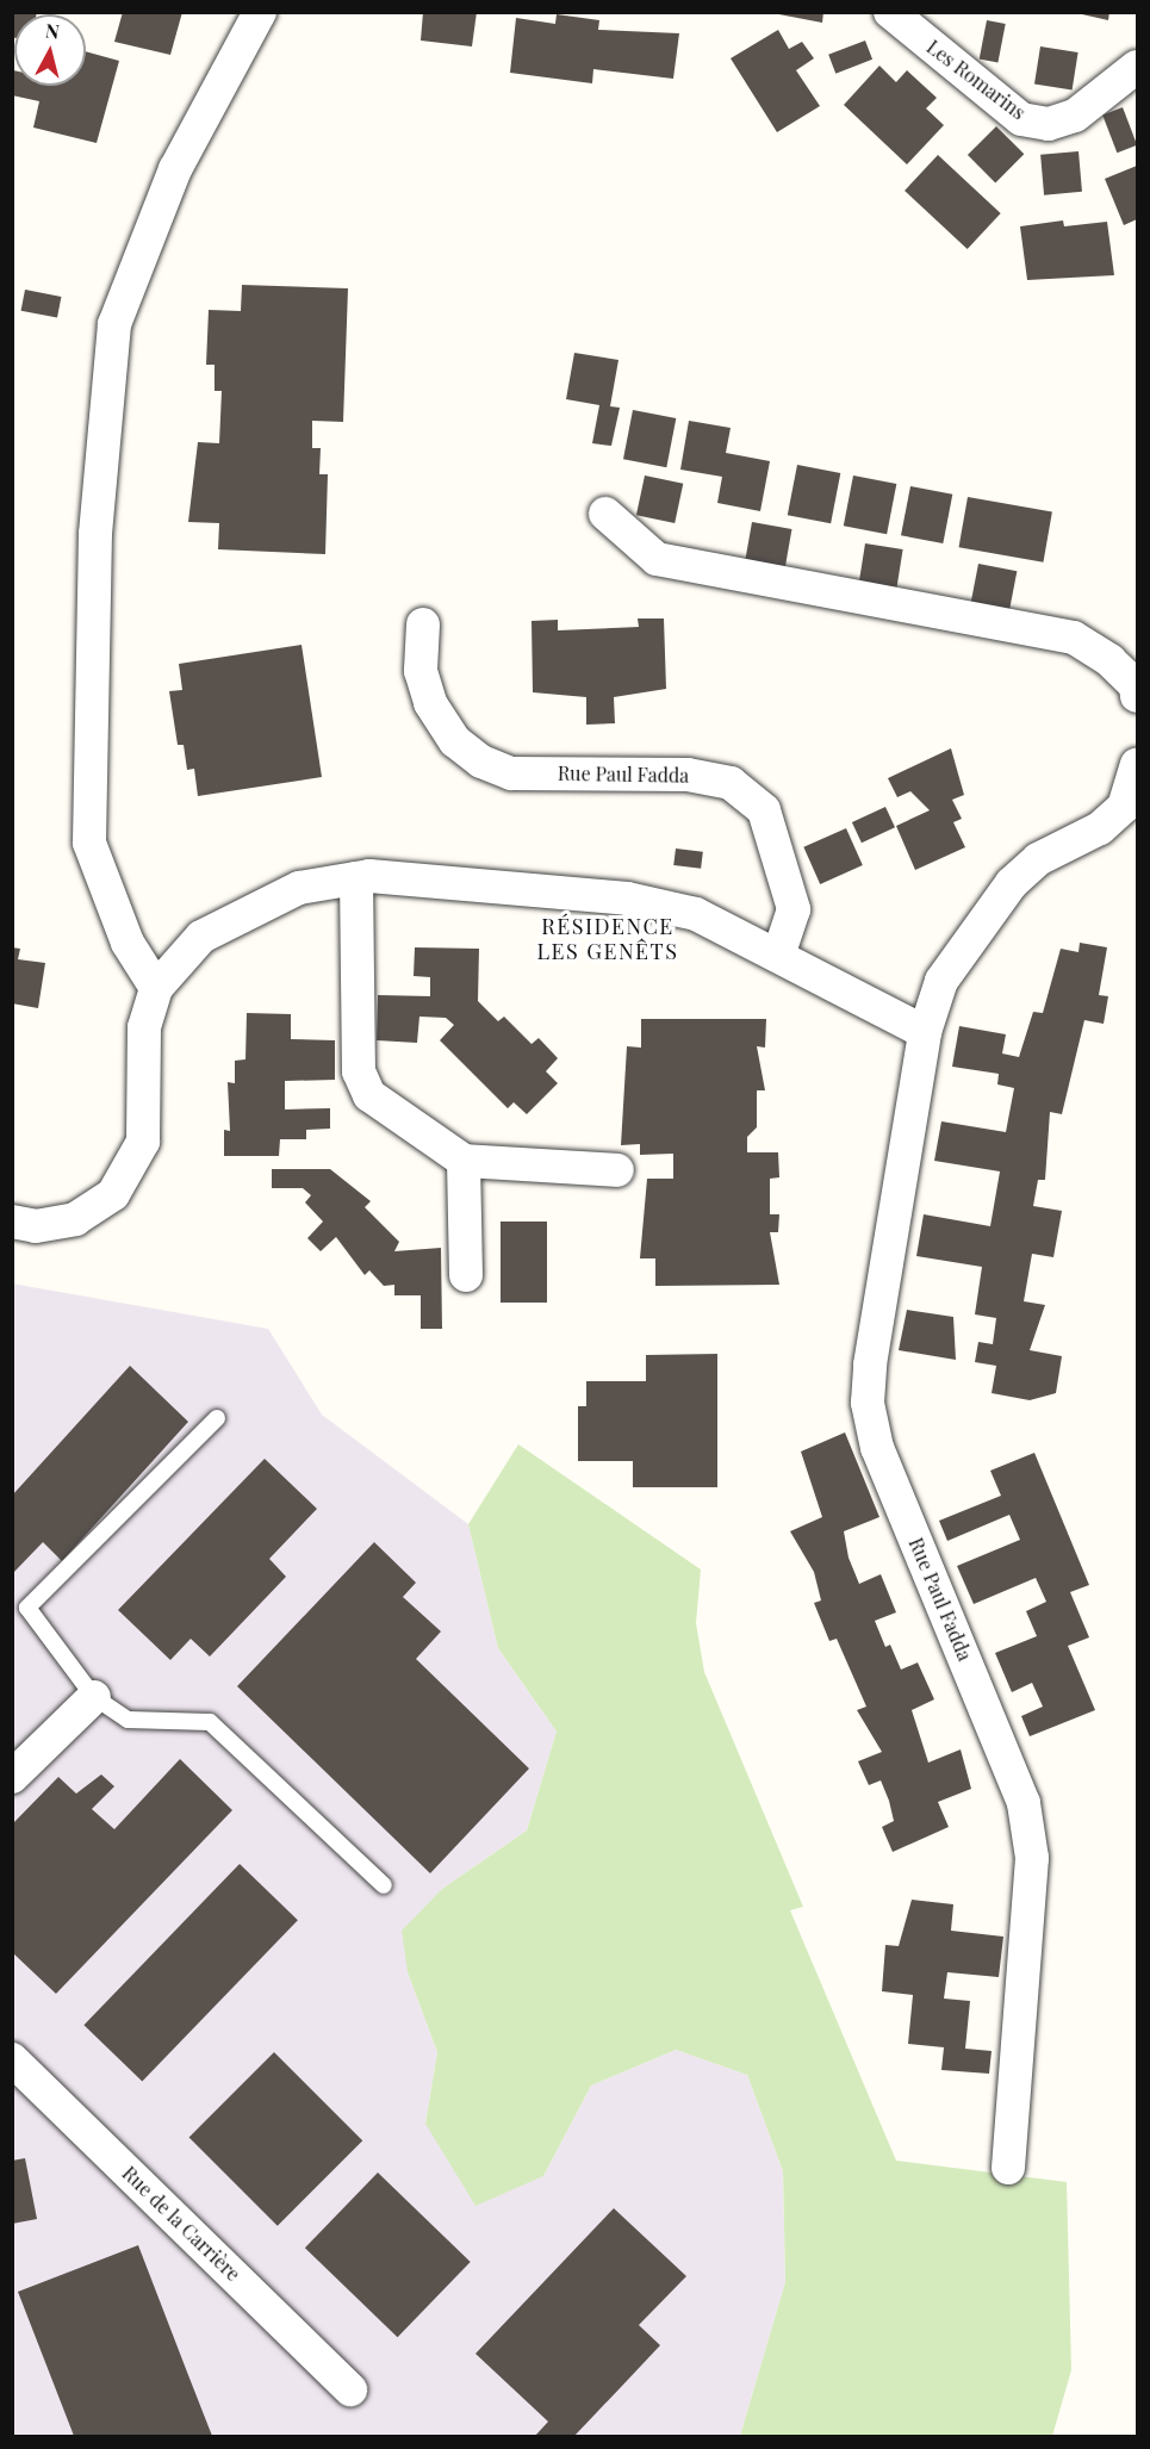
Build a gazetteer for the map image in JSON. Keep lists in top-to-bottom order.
{
  "streets": {
    "street": ["Les Romarins", "Rue Paul Fadda", "Rue de la Carrière"]
  },
  "districts": ["RÉSIDENCE LES GENÊTS"],
  "north": "top"
}
